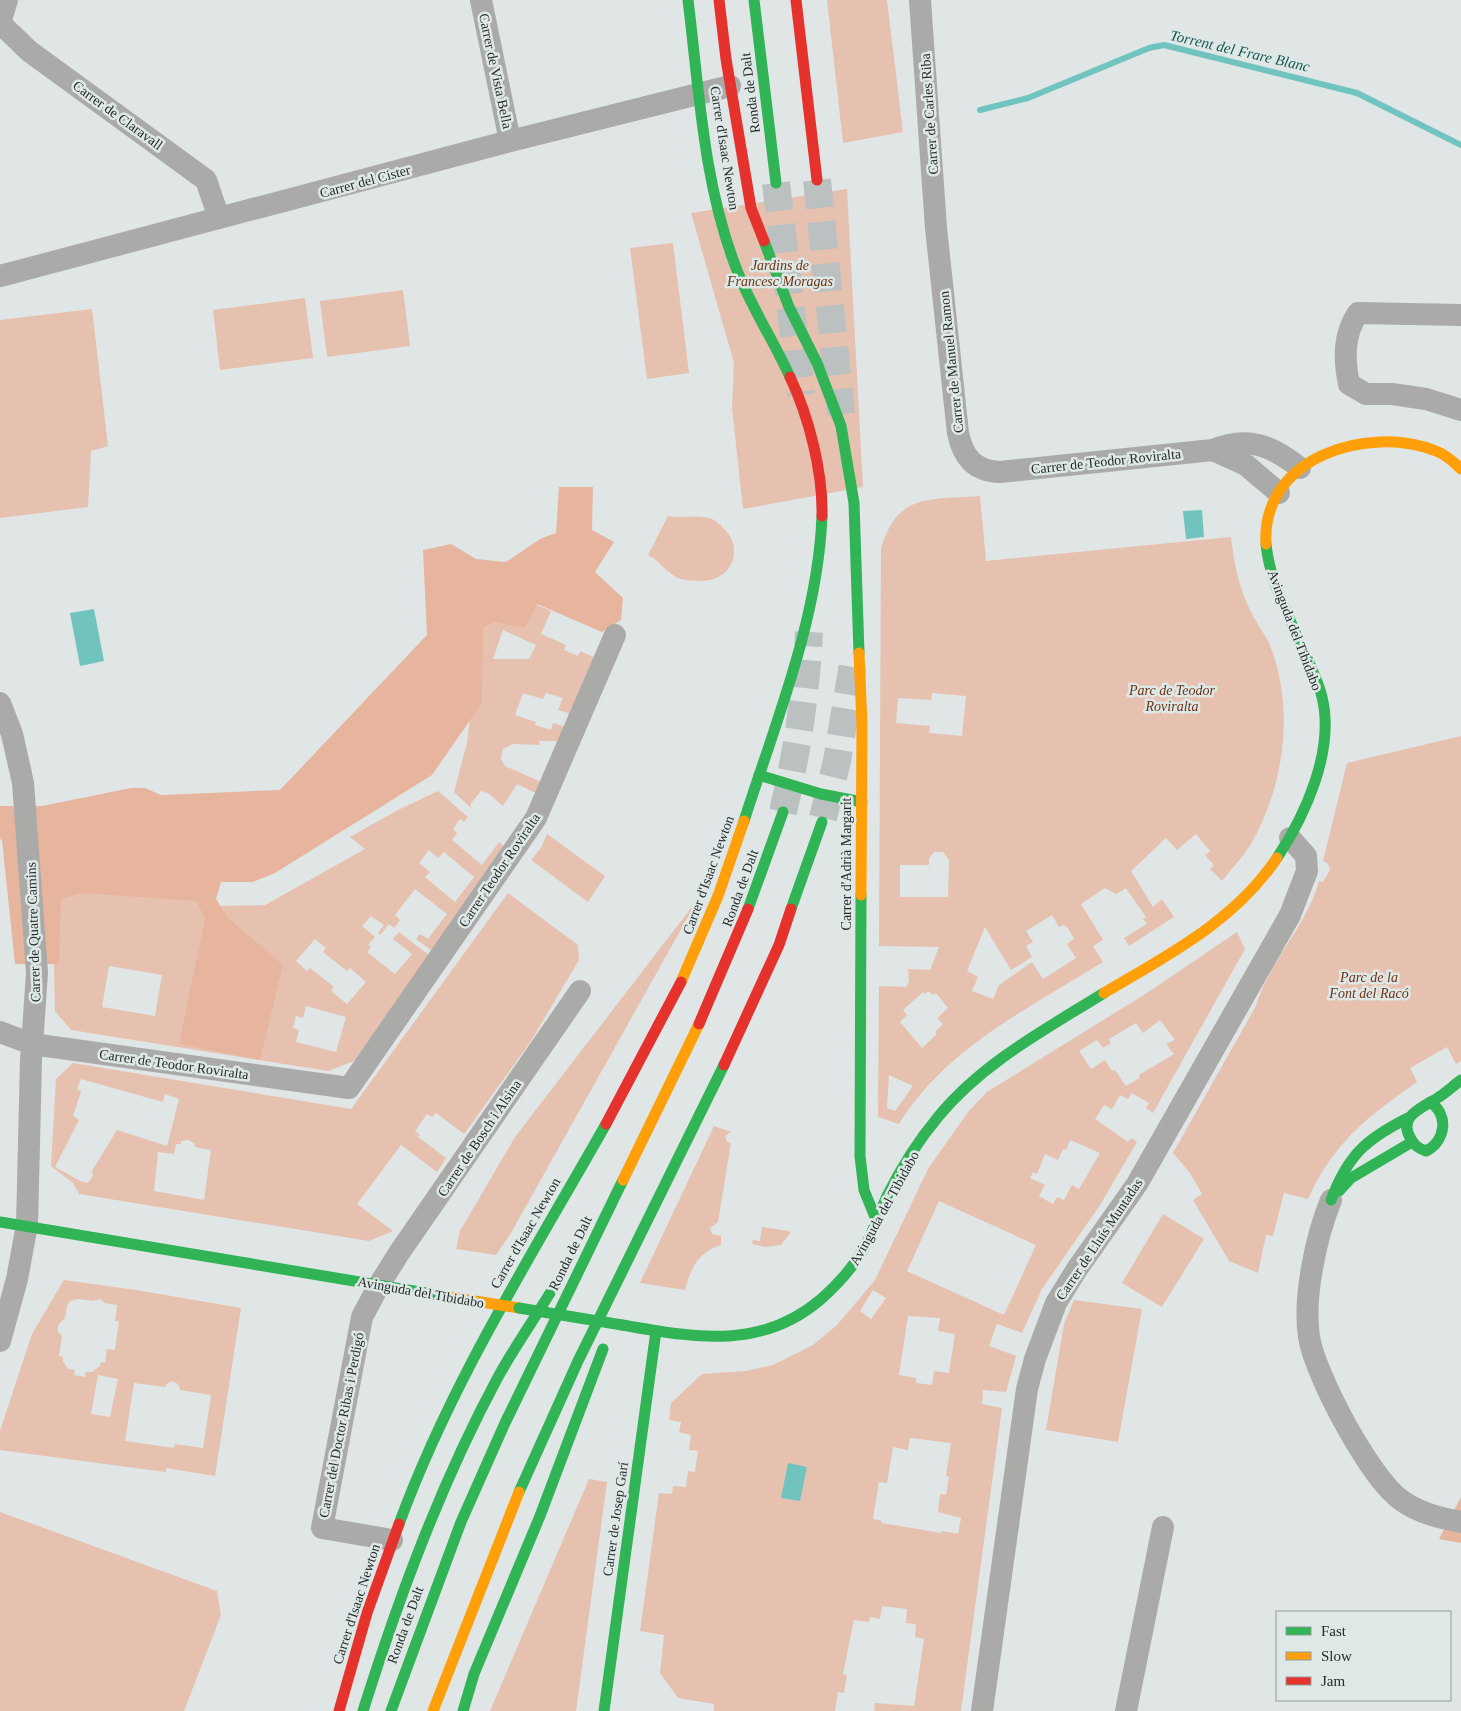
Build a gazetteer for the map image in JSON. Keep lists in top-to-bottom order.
{
  "streets": {
    "main road": [
      "Ronda de Dalt",
      "Carrer d'Isaac Newton",
      "Avinguda del Tibidabo",
      "Carrer d'Adrià Margarit",
      "Carrer de Josep Garí"
    ],
    "street": [
      "Carrer de Vista Bella",
      "Carrer de Carles Riba",
      "Carrer de Claravall",
      "Carrer del Cister",
      "Carrer de Manuel Ramon",
      "Carrer de Teodor Roviralta",
      "Carrer Teodor Roviralta",
      "Carrer de Quatre Camins",
      "Carrer de Bosch i Alsina",
      "Carrer de Lluís Muntadas",
      "Carrer del Doctor Ribas i Perdigó"
    ]
  },
  "crossings": [
    ["Carrer de Vista Bella", "Carrer del Cister"],
    ["Carrer de Carles Riba", "Carrer de Manuel Ramon"],
    ["Carrer de Claravall", "Carrer del Cister"],
    ["Carrer d'Isaac Newton", "Carrer del Cister"],
    ["Carrer d'Isaac Newton", "Avinguda del Tibidabo"],
    ["Carrer d'Isaac Newton", "Carrer d'Adrià Margarit"],
    ["Carrer d'Isaac Newton", "Carrer del Doctor Ribas i Perdigó"],
    ["Carrer de Manuel Ramon", "Carrer de Teodor Roviralta"],
    ["Carrer de Teodor Roviralta", "Avinguda del Tibidabo"],
    ["Carrer de Teodor Roviralta", "Carrer Teodor Roviralta"],
    ["Carrer de Teodor Roviralta", "Carrer de Quatre Camins"],
    ["Avinguda del Tibidabo", "Carrer d'Adrià Margarit"],
    ["Avinguda del Tibidabo", "Carrer de Quatre Camins"],
    ["Avinguda del Tibidabo", "Carrer de Bosch i Alsina"],
    ["Avinguda del Tibidabo", "Carrer de Lluís Muntadas"],
    ["Avinguda del Tibidabo", "Carrer del Doctor Ribas i Perdigó"],
    ["Avinguda del Tibidabo", "Carrer de Josep Garí"],
    ["Carrer de Bosch i Alsina", "Carrer del Doctor Ribas i Perdigó"]
  ],
  "water": ["Torrent del Frare Blanc"],
  "parks": ["Jardins de Francesc Moragas", "Parc de Teodor Roviralta", "Parc de la Font del Racó"],
  "legend": ["Fast", "Slow", "Jam"]
}
